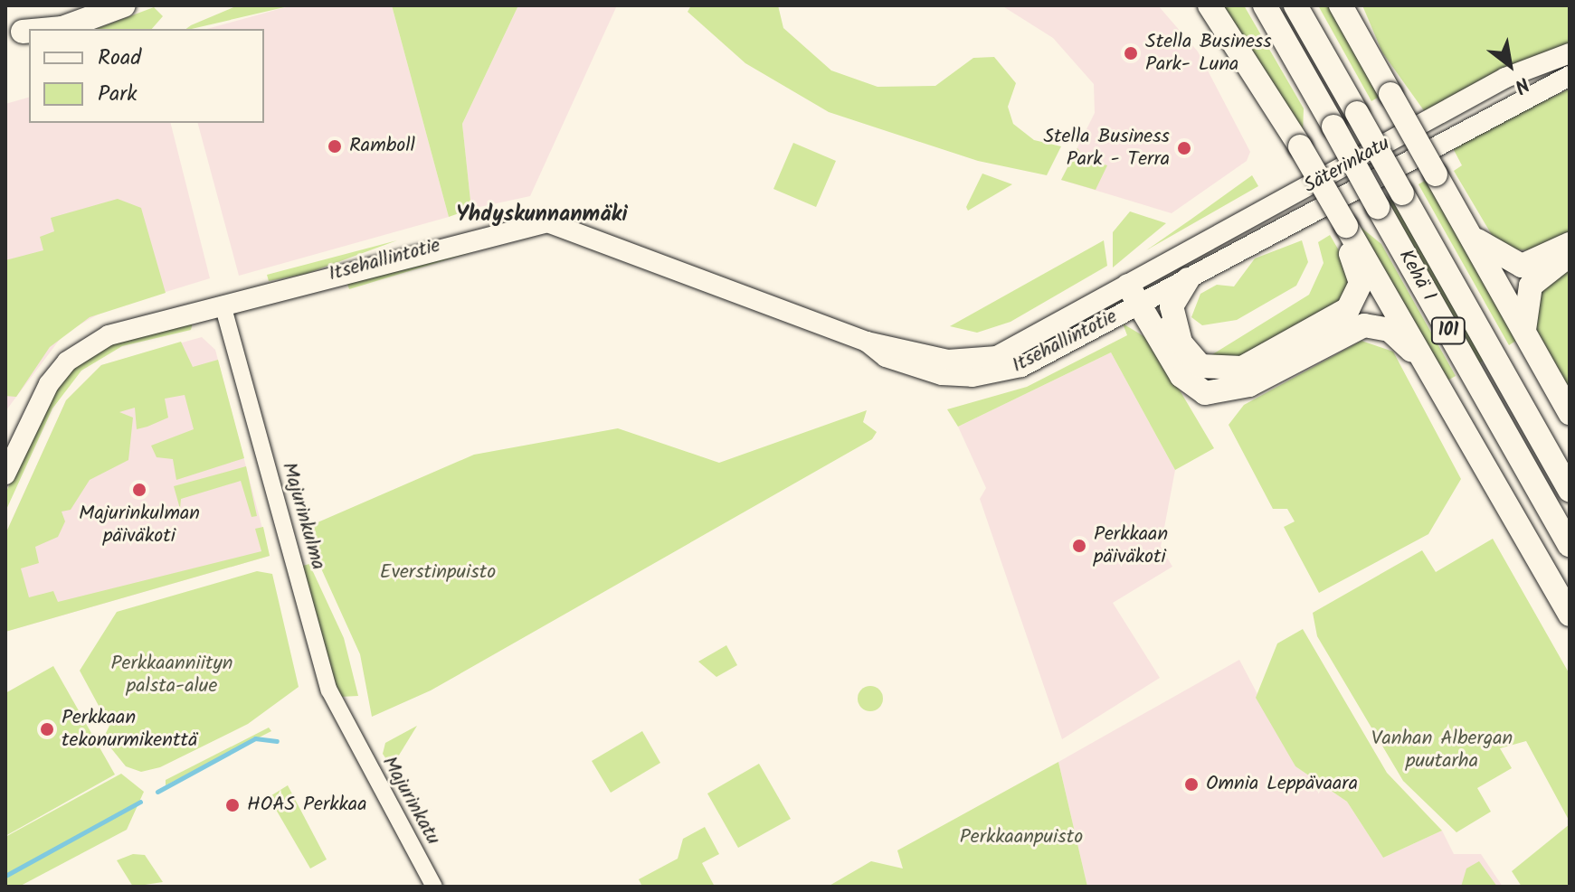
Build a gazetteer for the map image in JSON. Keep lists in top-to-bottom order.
{
  "streets": {
    "highway": ["Kehä I", "101"],
    "main road": ["Säterinkatu", "Itsehallintotie"],
    "street": ["Majurinkulma", "Majurinkatu"]
  },
  "crossings": [
    ["Säterinkatu", "Itsehallintotie"],
    ["Itsehallintotie", "Majurinkulma"],
    ["Majurinkulma", "Majurinkatu"]
  ],
  "districts": ["Yhdyskunnanmäki"],
  "parks": [
    "Everstinpuisto",
    "Perkkaanniityn palsta-alue",
    "Vanhan Albergan puutarha",
    "Perkkaanpuisto"
  ],
  "places": [
    "Stella Business Park- Luna",
    "Ramboll",
    "Stella Business Park - Terra",
    "Majurinkulman päiväkoti",
    "Perkkaan päiväkoti",
    "Perkkaan tekonurmikenttä",
    "Omnia Leppävaara",
    "HOAS Perkkaa"
  ],
  "legend": ["Road", "Park"],
  "north": "bottom right"
}
